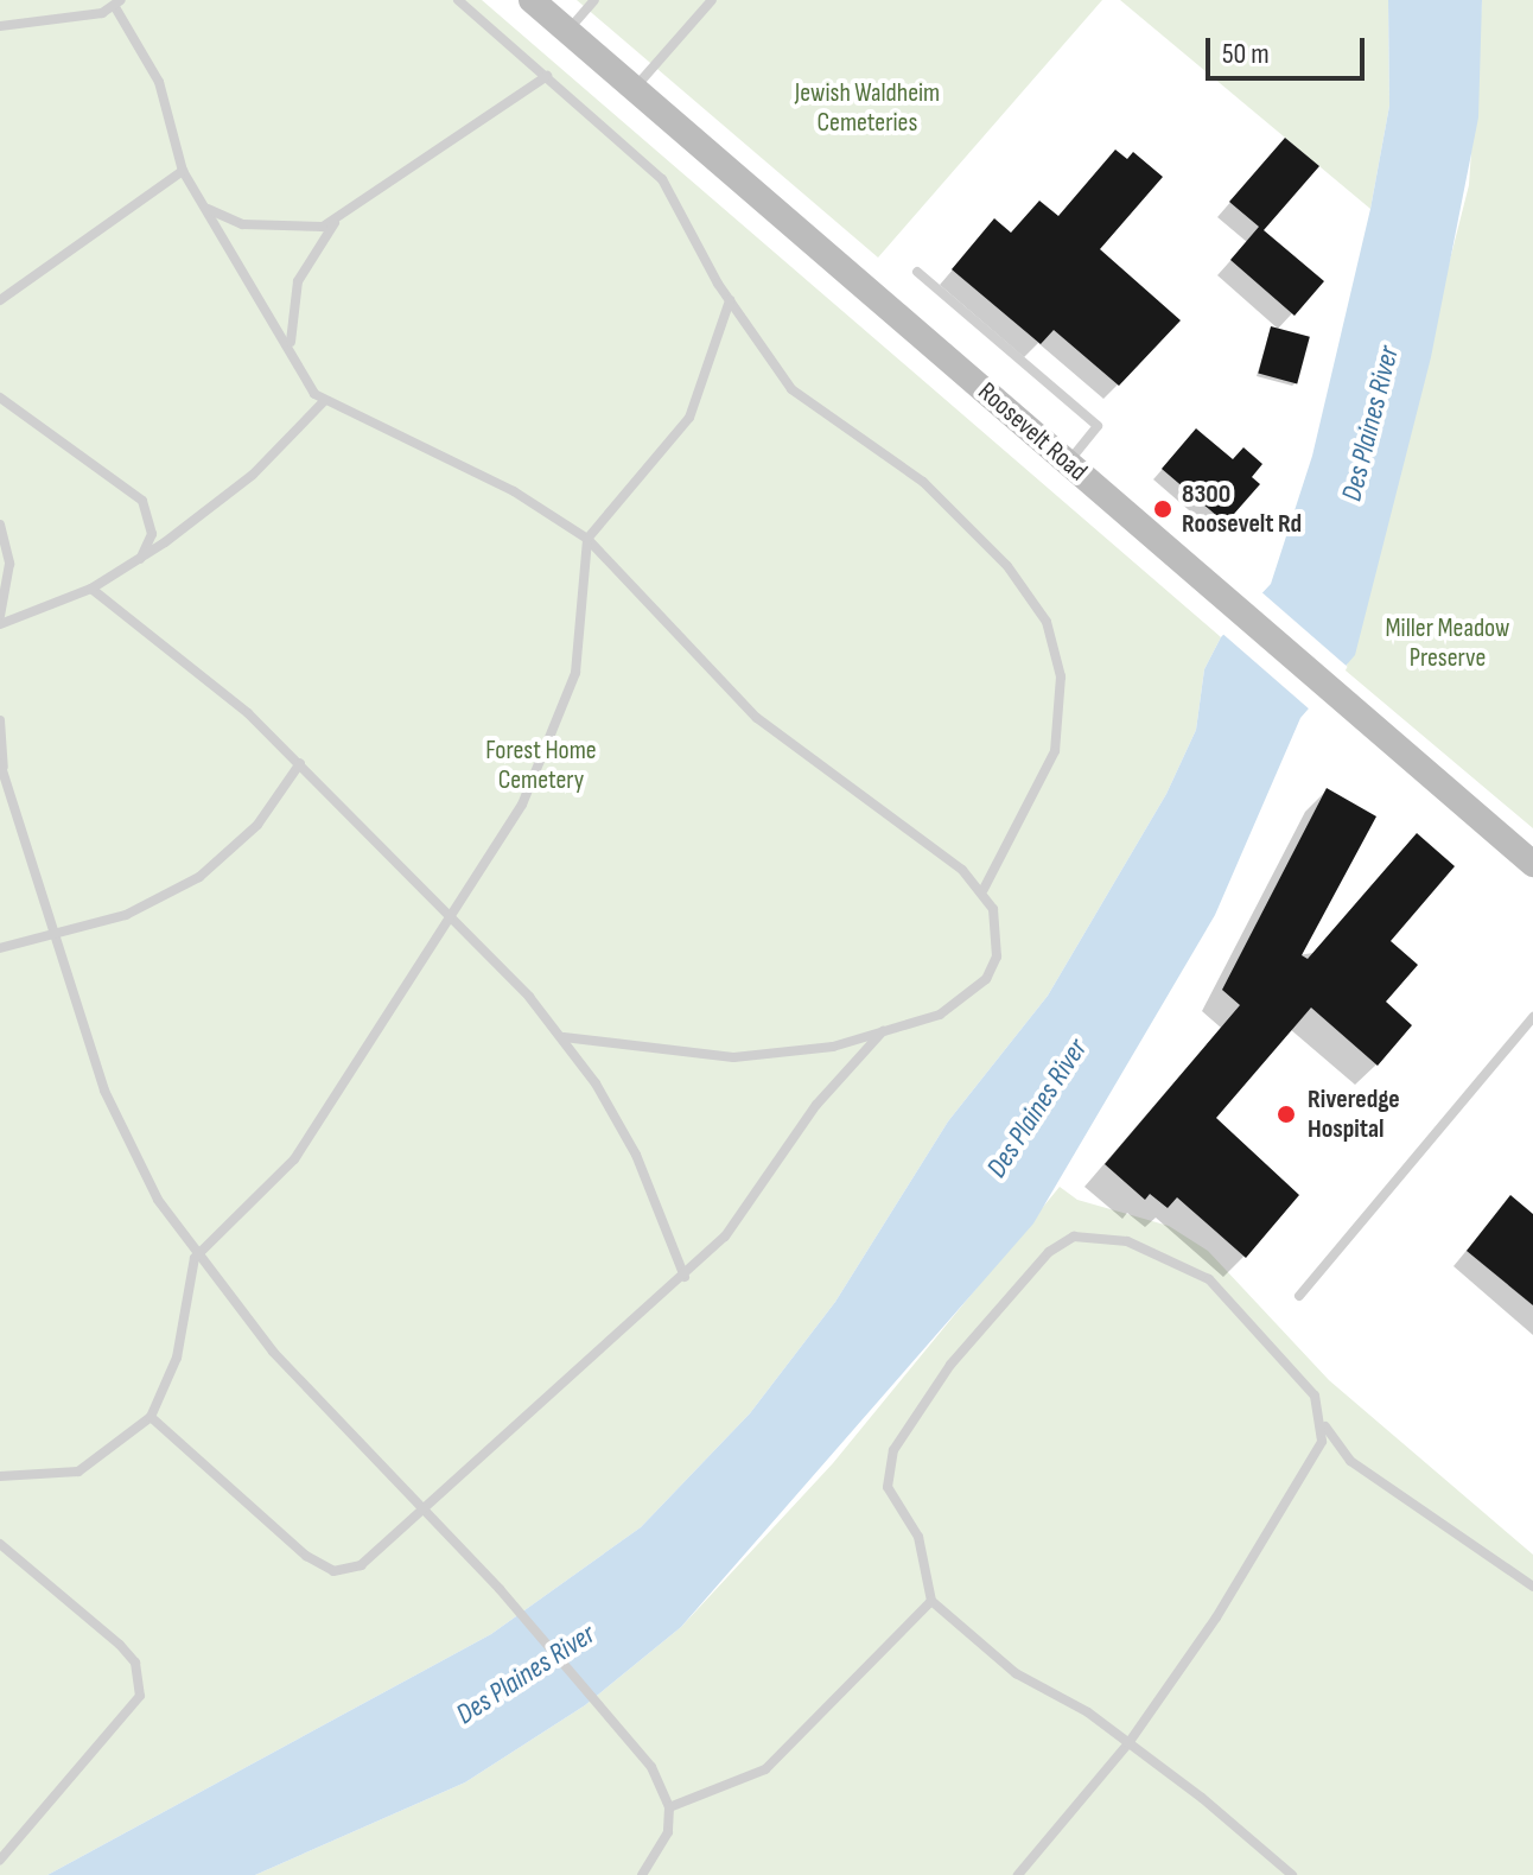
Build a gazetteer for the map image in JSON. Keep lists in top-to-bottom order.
{
  "streets": {
    "main road": ["Roosevelt Road"]
  },
  "water": ["Des Plaines River"],
  "parks": ["Jewish Waldheim Cemeteries", "Miller Meadow Preserve", "Forest Home Cemetery"],
  "places": ["8300 Roosevelt Rd", "Riveredge Hospital"],
  "scale_bar": "50 m"
}
